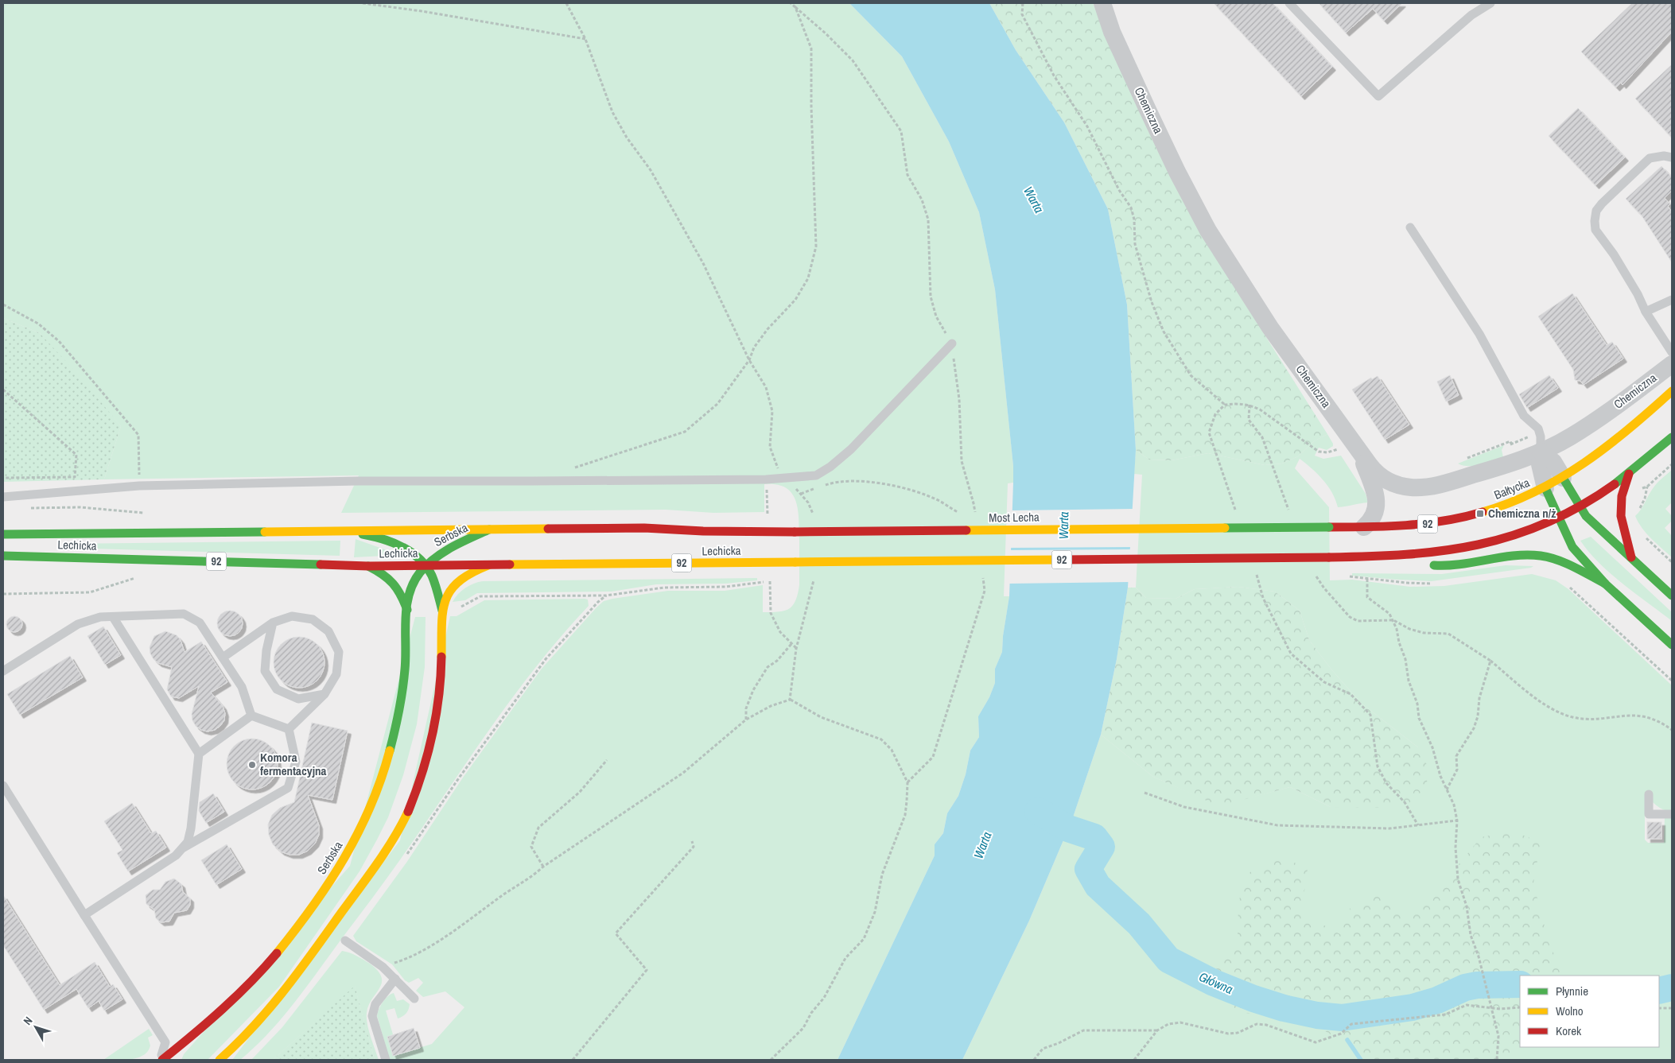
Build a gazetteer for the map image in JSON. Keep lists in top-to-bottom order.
{
  "streets": {
    "main road": [
      "Bałtycka",
      "Most Lecha",
      "92",
      "Serbska",
      "Lechicka"
    ],
    "street": ["Chemiczna"]
  },
  "crossings": [
    ["Bałtycka", "Most Lecha"],
    ["Most Lecha", "Lechicka"],
    ["92", "Lechicka"],
    ["Serbska", "Lechicka"]
  ],
  "water": ["Warta", "Główna"],
  "places": {
    "transit": ["Chemiczna n/ż"],
    "other": ["Komora fermentacyjna"]
  },
  "legend": ["Płynnie", "Wolno", "Korek"],
  "north": "top left"
}
